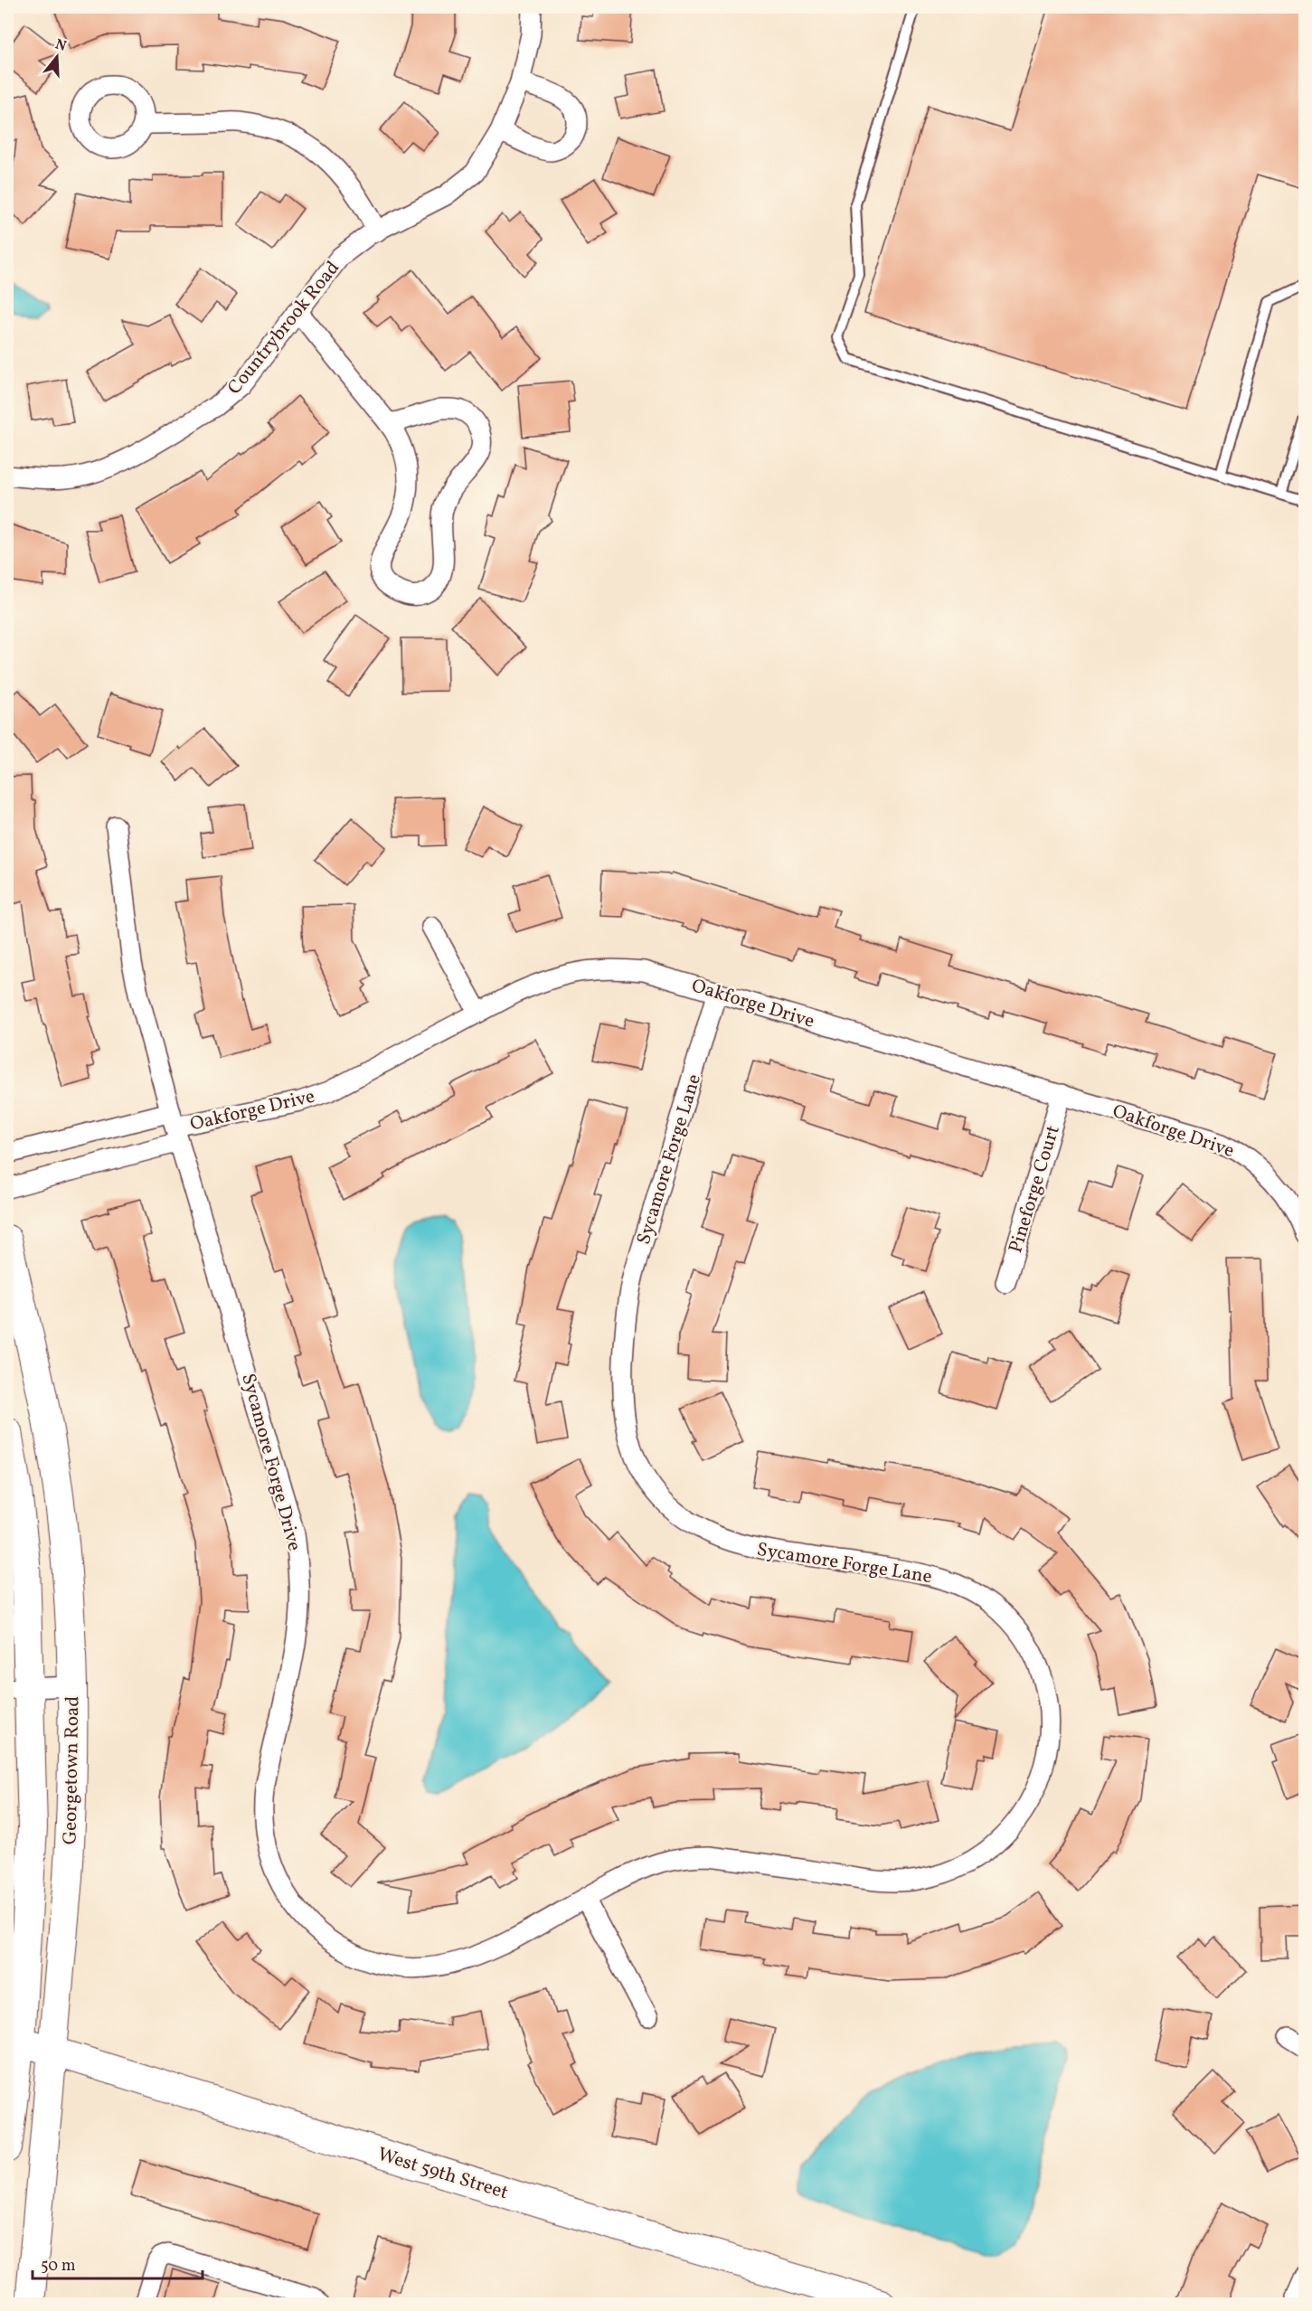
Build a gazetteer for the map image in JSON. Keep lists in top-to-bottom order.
{
  "streets": {
    "main road": ["Georgetown Road", "West 59th Street"],
    "street": [
      "Countrybrook Road",
      "Oakforge Drive",
      "Sycamore Forge Lane",
      "Pineforge Court",
      "Sycamore Forge Drive"
    ]
  },
  "crossings": [
    ["Oakforge Drive", "Sycamore Forge Lane"],
    ["Oakforge Drive", "Pineforge Court"],
    ["Oakforge Drive", "Sycamore Forge Drive"],
    ["Sycamore Forge Lane", "Sycamore Forge Drive"],
    ["Georgetown Road", "West 59th Street"]
  ],
  "scale_bar": "50 m",
  "north": "top"
}
